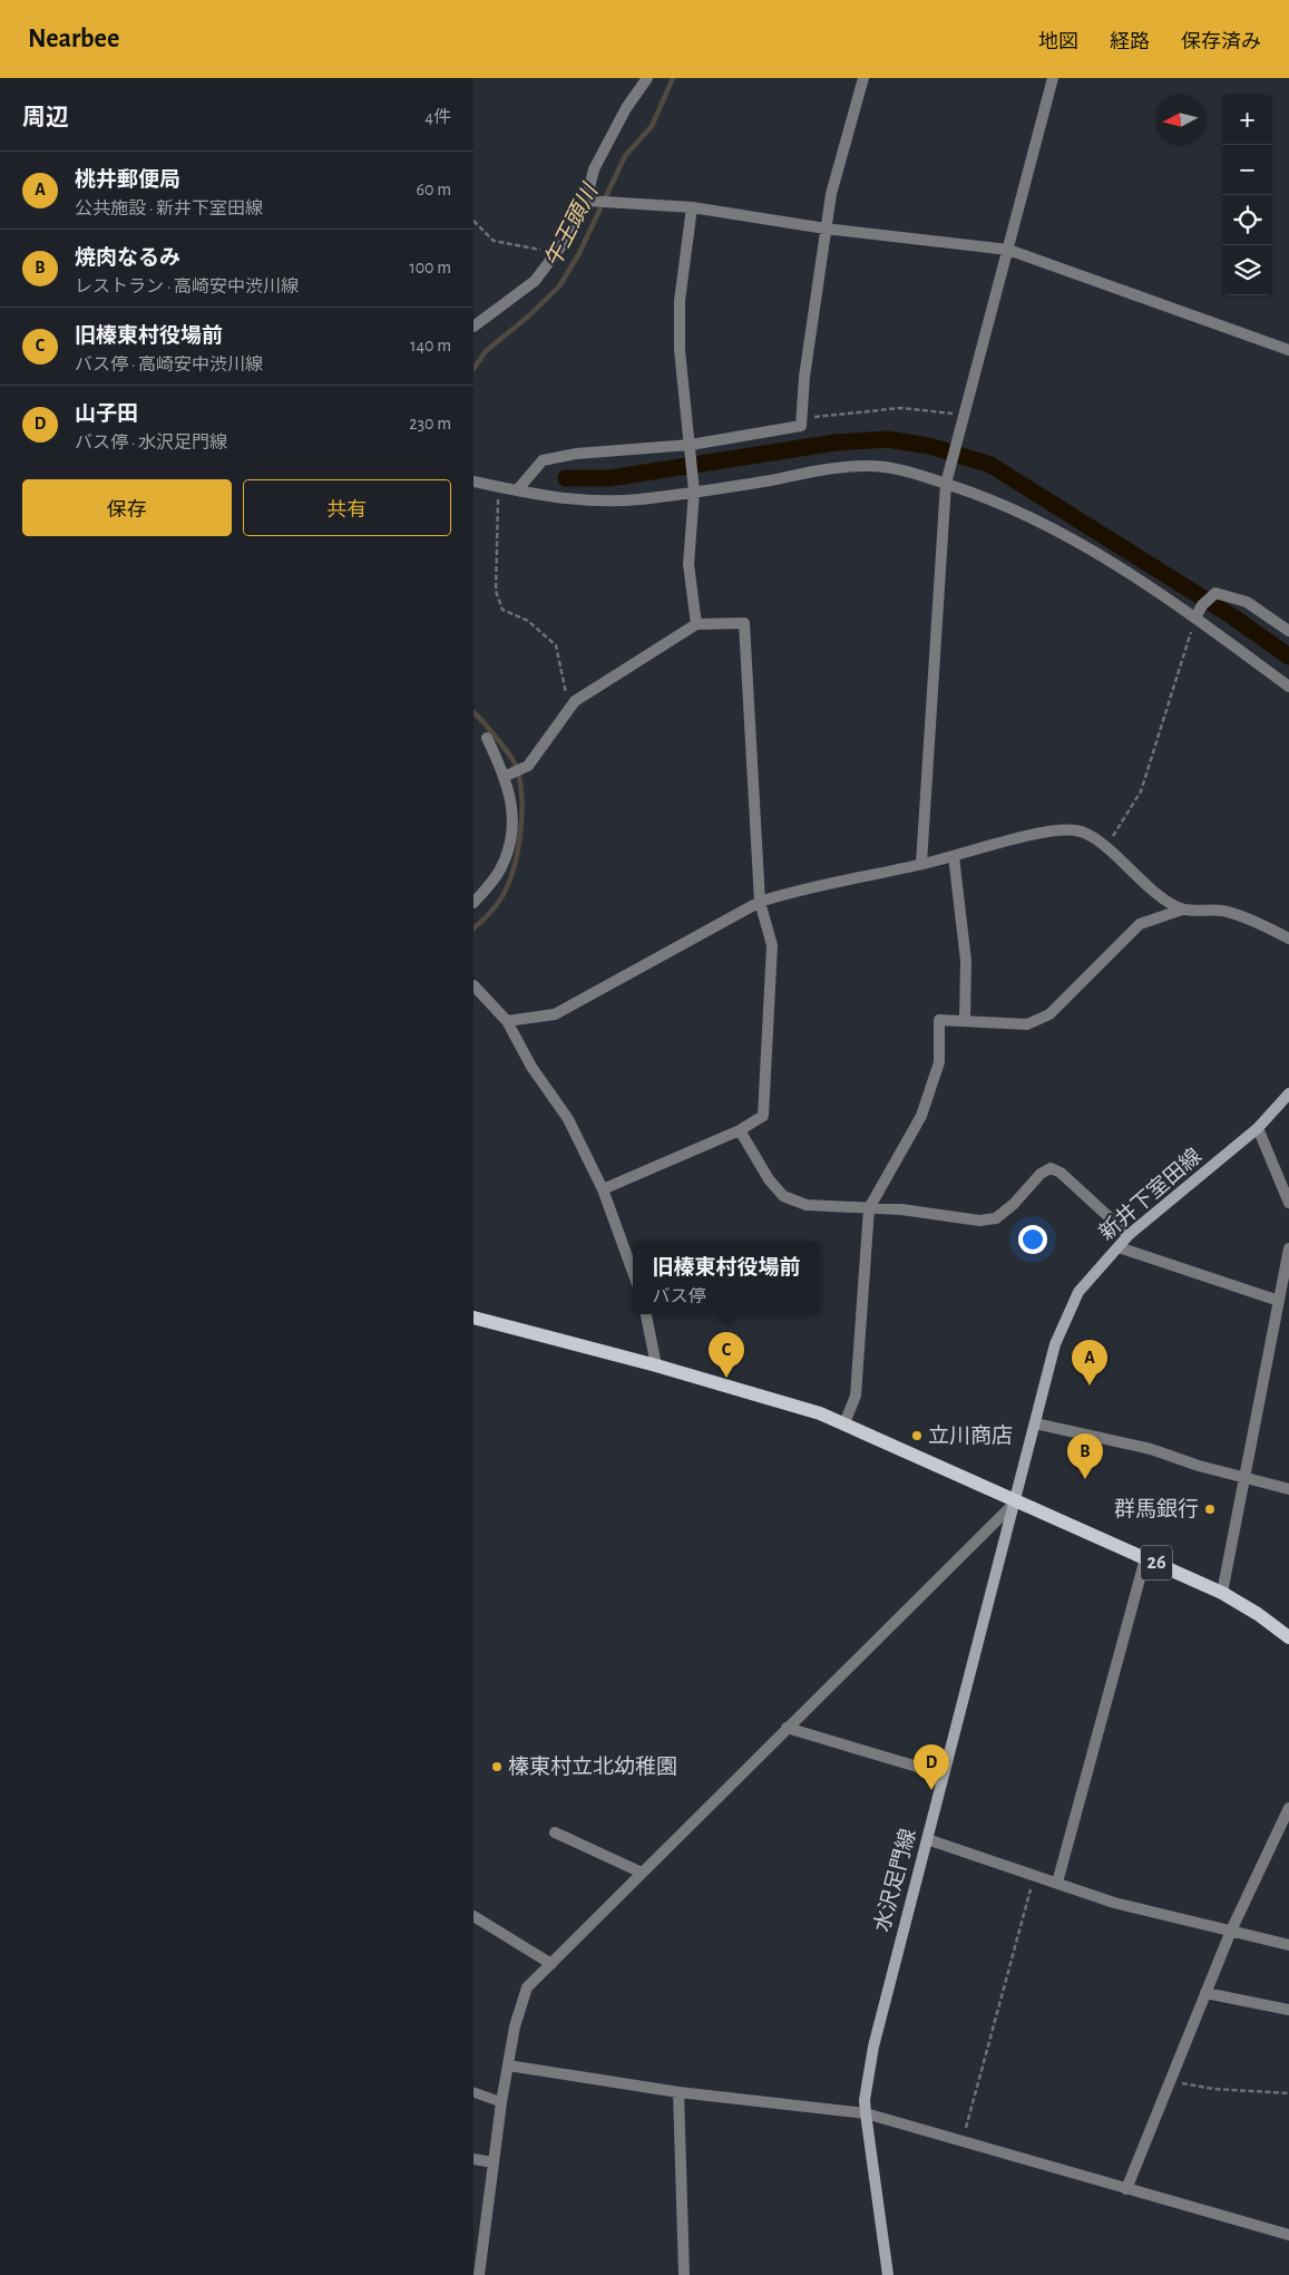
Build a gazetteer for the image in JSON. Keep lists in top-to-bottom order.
{
  "streets": {
    "main road": ["新井下室田線", "26", "水沢足門線"]
  },
  "crossings": [
    ["新井下室田線", "26"],
    ["新井下室田線", "水沢足門線"],
    ["26", "水沢足門線"]
  ],
  "water": ["午王頭川"],
  "places": ["立川商店", "群馬銀行", "榛東村立北幼稚園"],
  "north": "left",
  "page": {
    "header": "Nearbee",
    "nav": ["地図", "経路", "保存済み"],
    "heading": ["周辺", "4件"],
    "map_buttons": ["+", "−"],
    "list": [
      {
        "mark": "A",
        "name": "桃井郵便局",
        "note": "公共施設 · 新井下室田線",
        "value": "60 m"
      },
      {
        "mark": "B",
        "name": "焼肉なるみ",
        "note": "レストラン · 高崎安中渋川線",
        "value": "100 m"
      },
      {
        "mark": "C",
        "name": "旧榛東村役場前",
        "note": "バス停 · 高崎安中渋川線",
        "value": "140 m"
      },
      {
        "mark": "D",
        "name": "山子田",
        "note": "バス停 · 水沢足門線",
        "value": "230 m"
      }
    ],
    "buttons": ["保存", "共有"],
    "popup": ["旧榛東村役場前", "バス停"],
    "pins": [
      "C",
      "A",
      "B",
      "D"
    ]
  }
}
